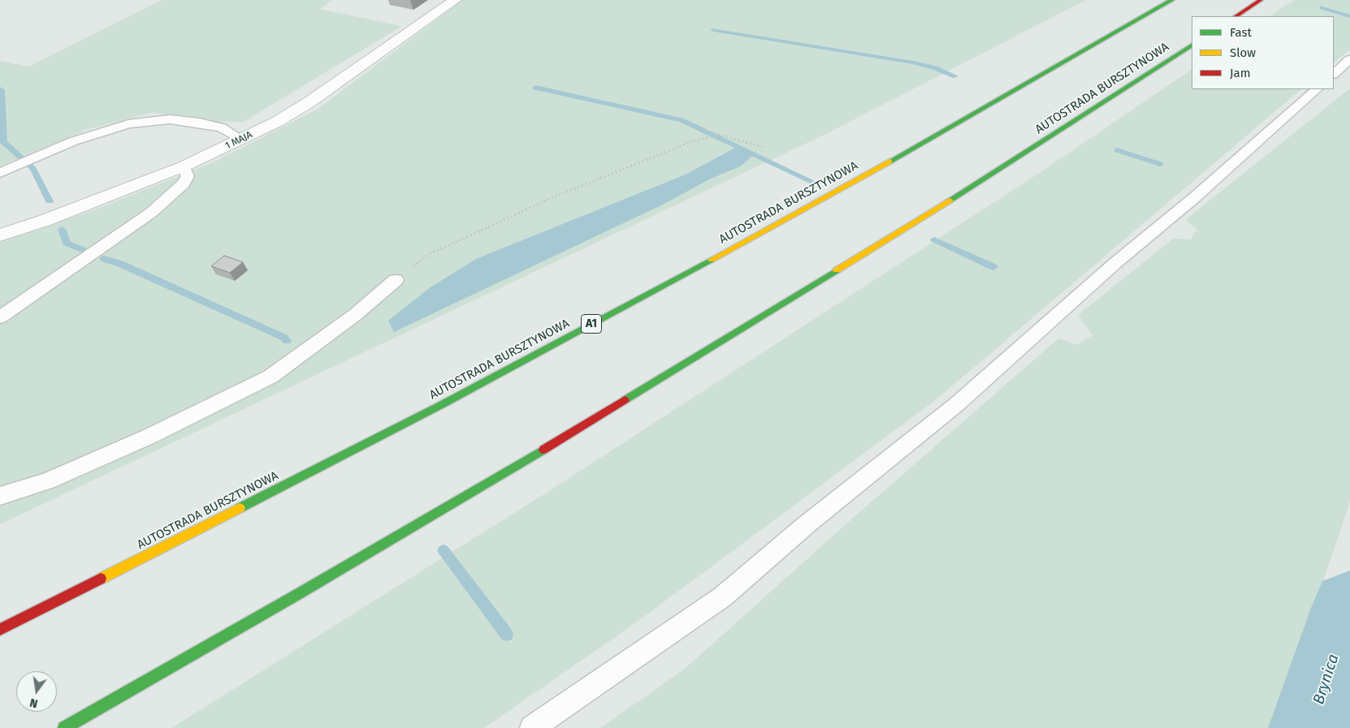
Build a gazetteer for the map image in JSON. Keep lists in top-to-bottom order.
{
  "streets": {
    "highway": ["AUTOSTRADA BURSZTYNOWA", "A1"],
    "street": ["1 MAJA"]
  },
  "water": ["Brynica"],
  "legend": ["Fast", "Slow", "Jam"],
  "north": "bottom"
}
